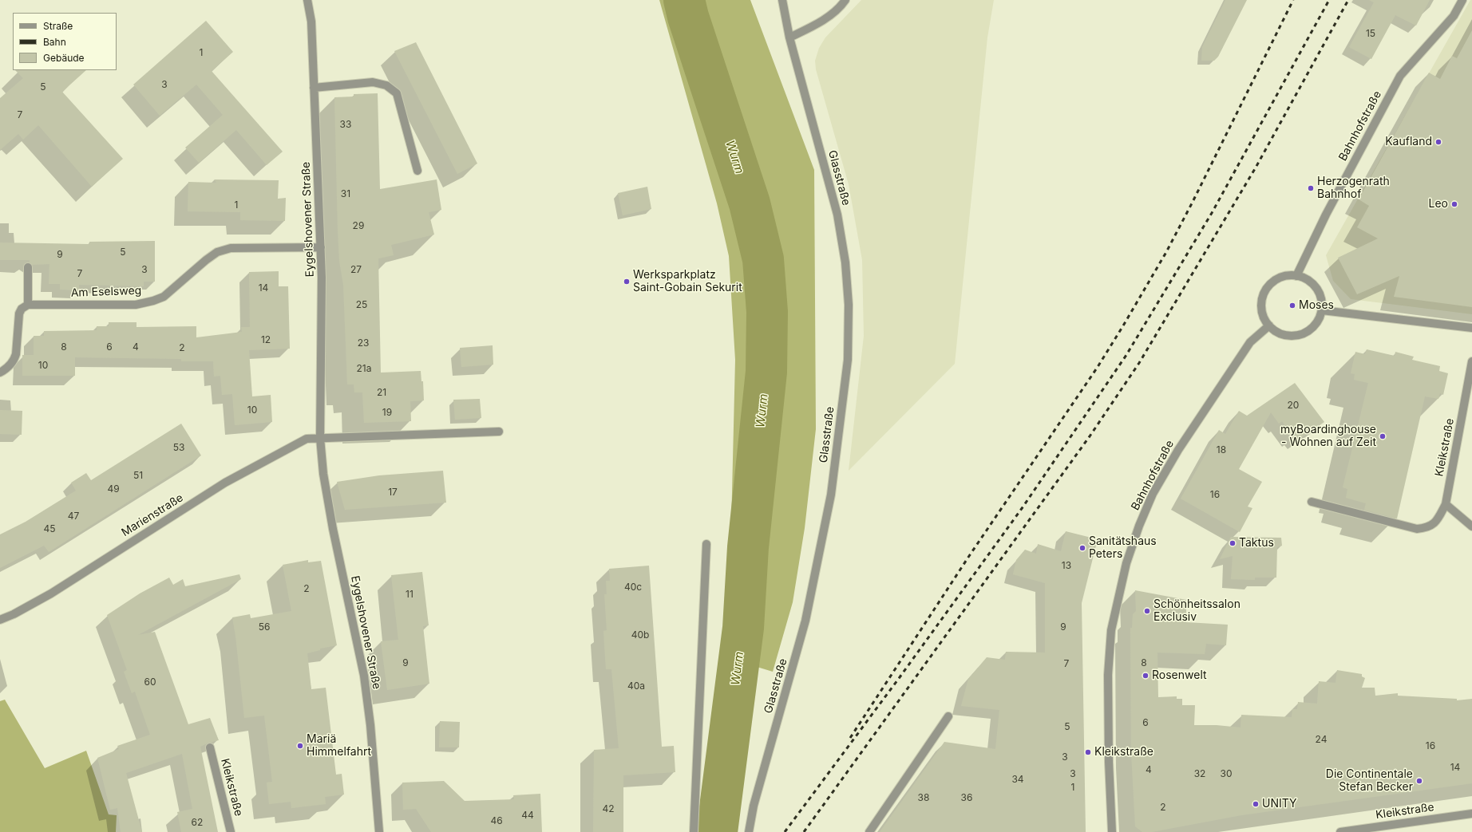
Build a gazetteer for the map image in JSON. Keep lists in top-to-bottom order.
{
  "streets": {
    "street": [
      "Bahnhofstraße",
      "Glasstraße",
      "Eygelshovener Straße",
      "Am Eselsweg",
      "Kleikstraße",
      "Marienstraße"
    ]
  },
  "crossings": [
    ["Eygelshovener Straße", "Am Eselsweg"],
    ["Eygelshovener Straße", "Marienstraße"]
  ],
  "water": ["Wurm"],
  "places": [
    "Kaufland",
    "Herzogenrath Bahnhof",
    "Leo",
    "Werksparkplatz Saint-Gobain Sekurit",
    "Moses",
    "myBoardinghouse - Wohnen auf Zeit",
    "Taktus",
    "Sanitätshaus Peters",
    "Schönheitssalon Exclusiv",
    "Rosenwelt",
    "Mariä Himmelfahrt",
    "Kleikstraße",
    "Die Continentale Stefan Becker",
    "UNITY"
  ],
  "house_numbers": [
    "15",
    "1",
    "3",
    "5",
    "7",
    "33",
    "31",
    "1",
    "29",
    "5",
    "9",
    "3",
    "27",
    "7",
    "14",
    "25",
    "12",
    "23",
    "8",
    "6",
    "4",
    "2",
    "10",
    "21a",
    "21",
    "20",
    "10",
    "19",
    "53",
    "18",
    "51",
    "49",
    "17",
    "16",
    "47",
    "45",
    "13",
    "40c",
    "2",
    "11",
    "56",
    "9",
    "40b",
    "9",
    "8",
    "7",
    "60",
    "40a",
    "6",
    "5",
    "24",
    "16",
    "3",
    "14",
    "4",
    "3",
    "32",
    "30",
    "34",
    "1",
    "38",
    "36",
    "2",
    "42",
    "44",
    "46",
    "62"
  ],
  "legend": ["Straße", "Bahn", "Gebäude"]
}
